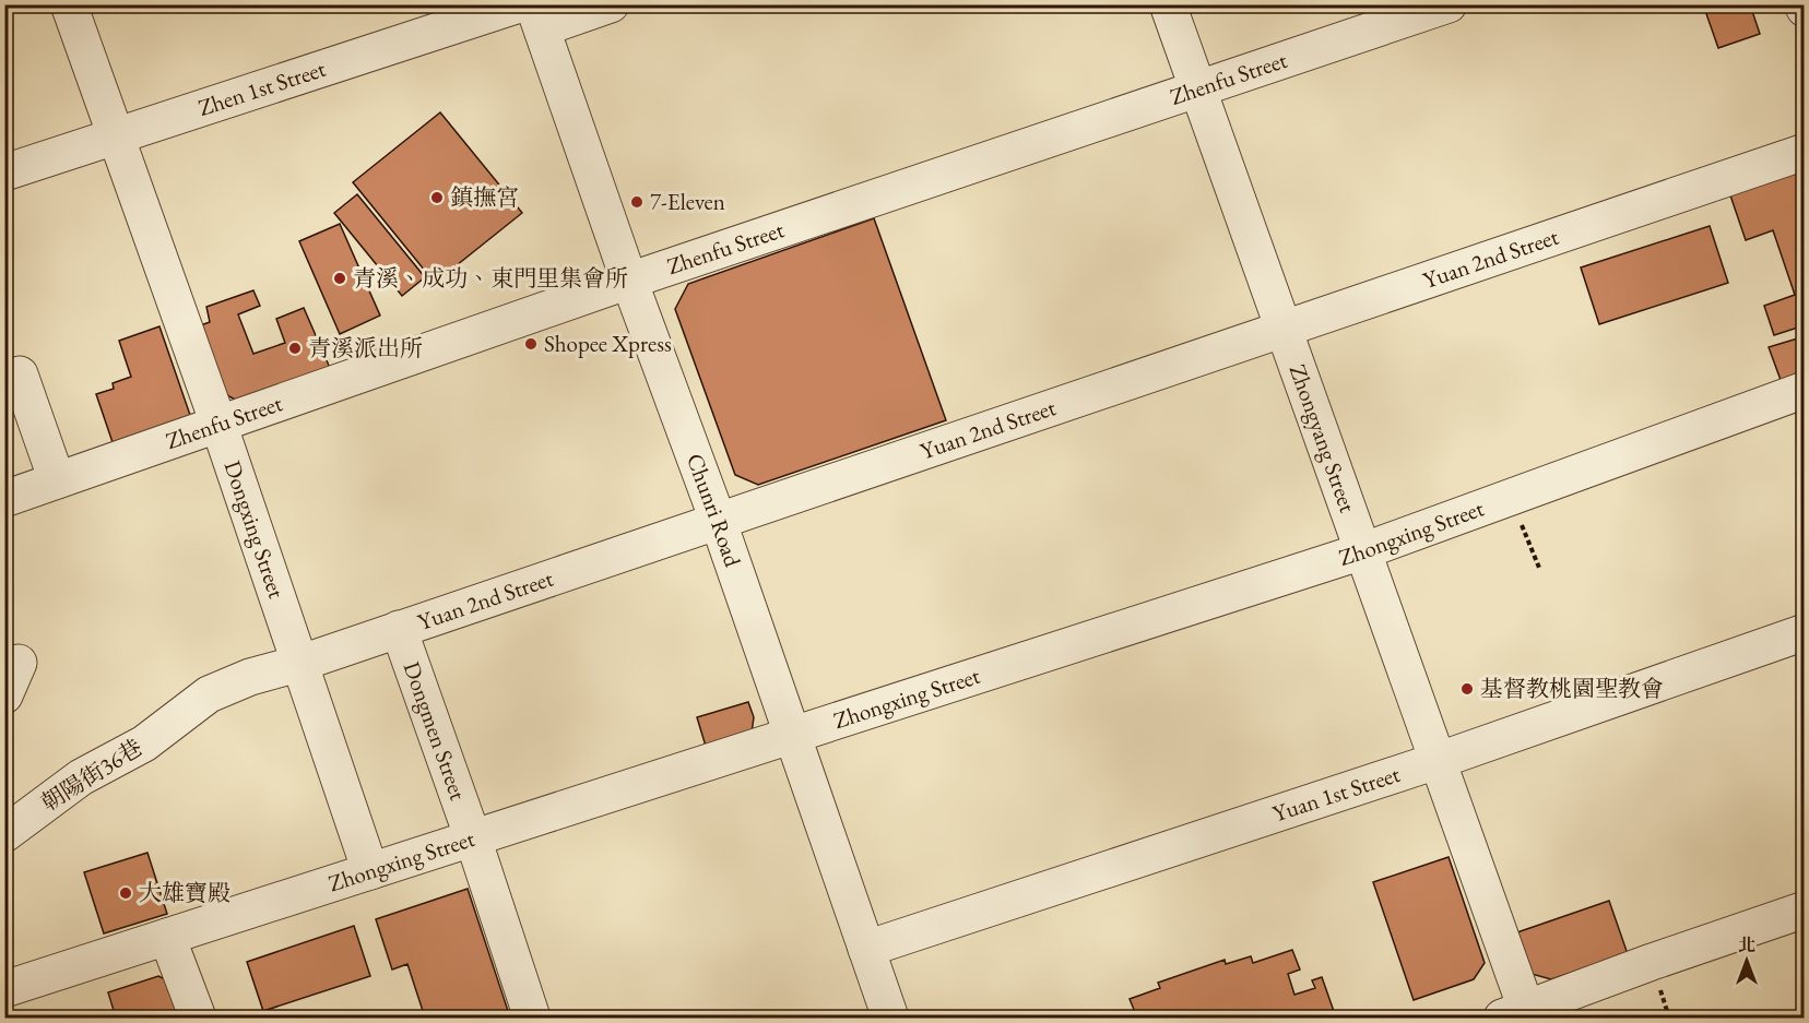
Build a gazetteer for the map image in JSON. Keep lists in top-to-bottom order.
{
  "streets": {
    "street": [
      "Zhenfu Street",
      "Zhen 1st Street",
      "Yuan 2nd Street",
      "Zhongyang Street",
      "Chunri Road",
      "Dongxing Street",
      "Zhongxing Street",
      "Dongmen Street",
      "朝陽街36巷",
      "Yuan 1st Street"
    ]
  },
  "crossings": [
    ["Zhenfu Street", "Zhongyang Street"],
    ["Zhenfu Street", "Chunri Road"],
    ["Zhenfu Street", "Dongxing Street"],
    ["Zhen 1st Street", "Chunri Road"],
    ["Zhen 1st Street", "Dongxing Street"],
    ["Yuan 2nd Street", "Zhongyang Street"],
    ["Yuan 2nd Street", "Chunri Road"],
    ["Yuan 2nd Street", "Dongxing Street"],
    ["Yuan 2nd Street", "Dongmen Street"],
    ["Yuan 2nd Street", "朝陽街36巷"],
    ["Zhongyang Street", "Zhongxing Street"],
    ["Zhongyang Street", "Yuan 1st Street"],
    ["Chunri Road", "Zhongxing Street"],
    ["Chunri Road", "Yuan 1st Street"],
    ["Dongxing Street", "Zhongxing Street"],
    ["Zhongxing Street", "Dongmen Street"]
  ],
  "places": [
    "鎮撫宮",
    "7-Eleven",
    "青溪、成功、東門里集會所",
    "Shopee Xpress",
    "青溪派出所",
    "基督教桃園聖教會",
    "大雄寶殿"
  ],
  "north": "top"
}
